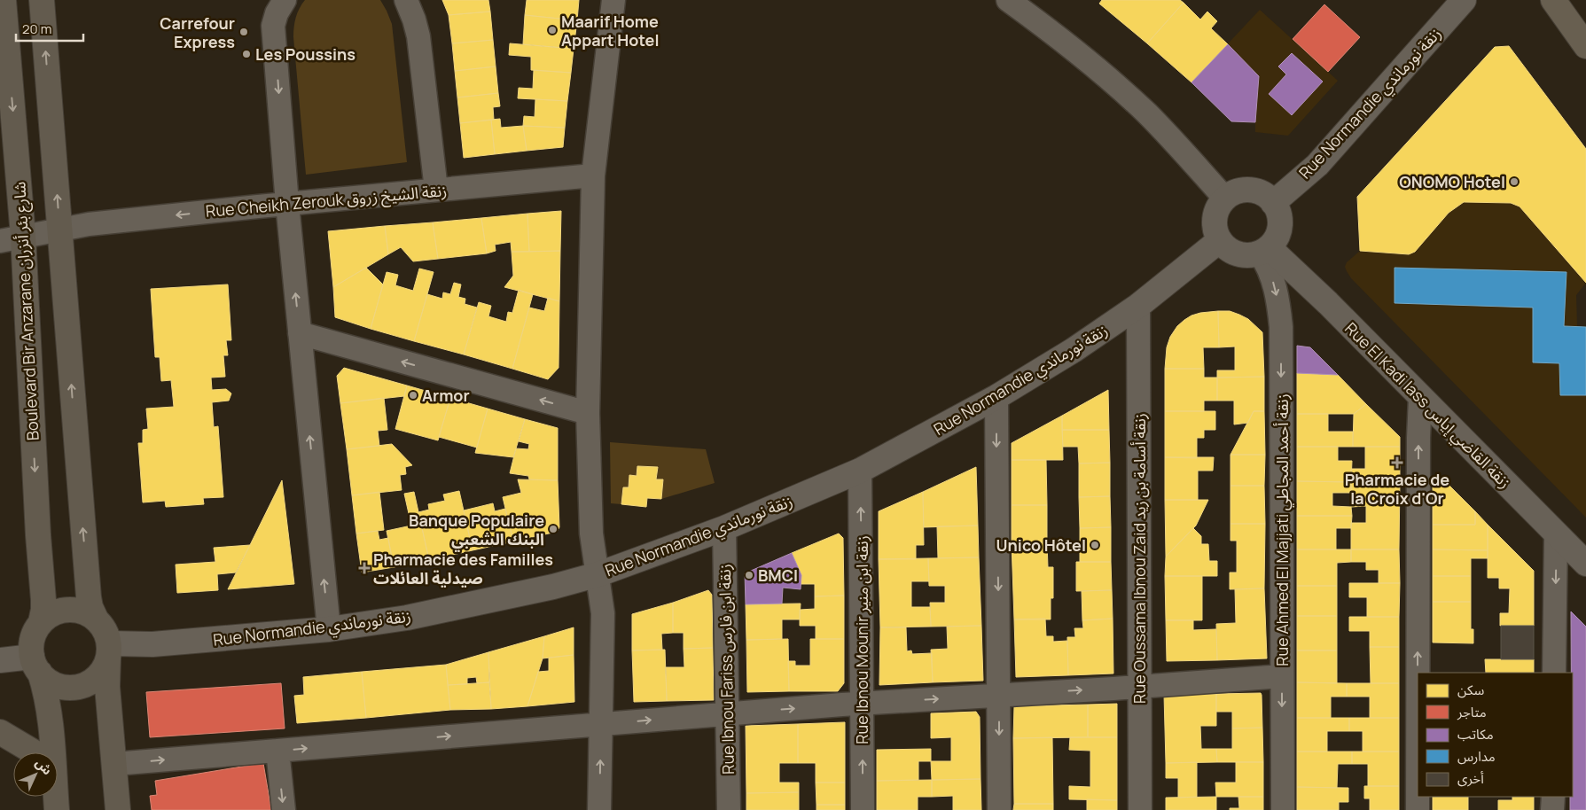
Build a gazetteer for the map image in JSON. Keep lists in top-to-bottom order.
{
  "streets": {
    "main road": ["Boulevard Bir Anzarane شارع بئر أنزران"],
    "street": [
      "Rue Normandie زنقة نورماندي",
      "Rue Cheikh Zerouk زنقة الشيخ زروق",
      "Rue El Kadi Iass زنقة القاضي إياس",
      "Rue Ahmed El Majjati زنقة أحمد المجاطي",
      "Rue Oussama Ibnou Zaid زنقة أسامة بن زيد",
      "Rue Ibnou Mounir زنقة ابن منير",
      "Rue Ibnou Fariss زنقة ابن فارس"
    ]
  },
  "crossings": [
    ["Rue Normandie زنقة نورماندي", "Boulevard Bir Anzarane شارع بئر أنزران"],
    ["Rue Normandie زنقة نورماندي", "Rue El Kadi Iass زنقة القاضي إياس"],
    ["Rue Normandie زنقة نورماندي", "Rue Ahmed El Majjati زنقة أحمد المجاطي"],
    ["Rue Normandie زنقة نورماندي", "Rue Oussama Ibnou Zaid زنقة أسامة بن زيد"],
    ["Rue Normandie زنقة نورماندي", "Rue Ibnou Mounir زنقة ابن منير"],
    ["Rue Normandie زنقة نورماندي", "Rue Ibnou Fariss زنقة ابن فارس"],
    ["Rue Cheikh Zerouk زنقة الشيخ زروق", "Boulevard Bir Anzarane شارع بئر أنزران"],
    ["Rue El Kadi Iass زنقة القاضي إياس", "Rue Ahmed El Majjati زنقة أحمد المجاطي"]
  ],
  "one_way": ["Rue Cheikh Zerouk زنقة الشيخ زروق"],
  "places": {
    "other": [
      "Maarif Home Appart Hotel",
      "Carrefour Express",
      "Les Poussins",
      "ONOMO Hotel",
      "Armor",
      "Banque Populaire البنك الشعبي",
      "Unico Hôtel",
      "BMCI"
    ],
    "health": ["Pharmacie de la Croix d'Or", "Pharmacie des Familles صيدلية العائلات"]
  },
  "legend": [
    "سكن",
    "متاجر",
    "مكاتب",
    "مدارس",
    "أخرى"
  ],
  "scale_bar": "20 m",
  "north": "top right"
}
